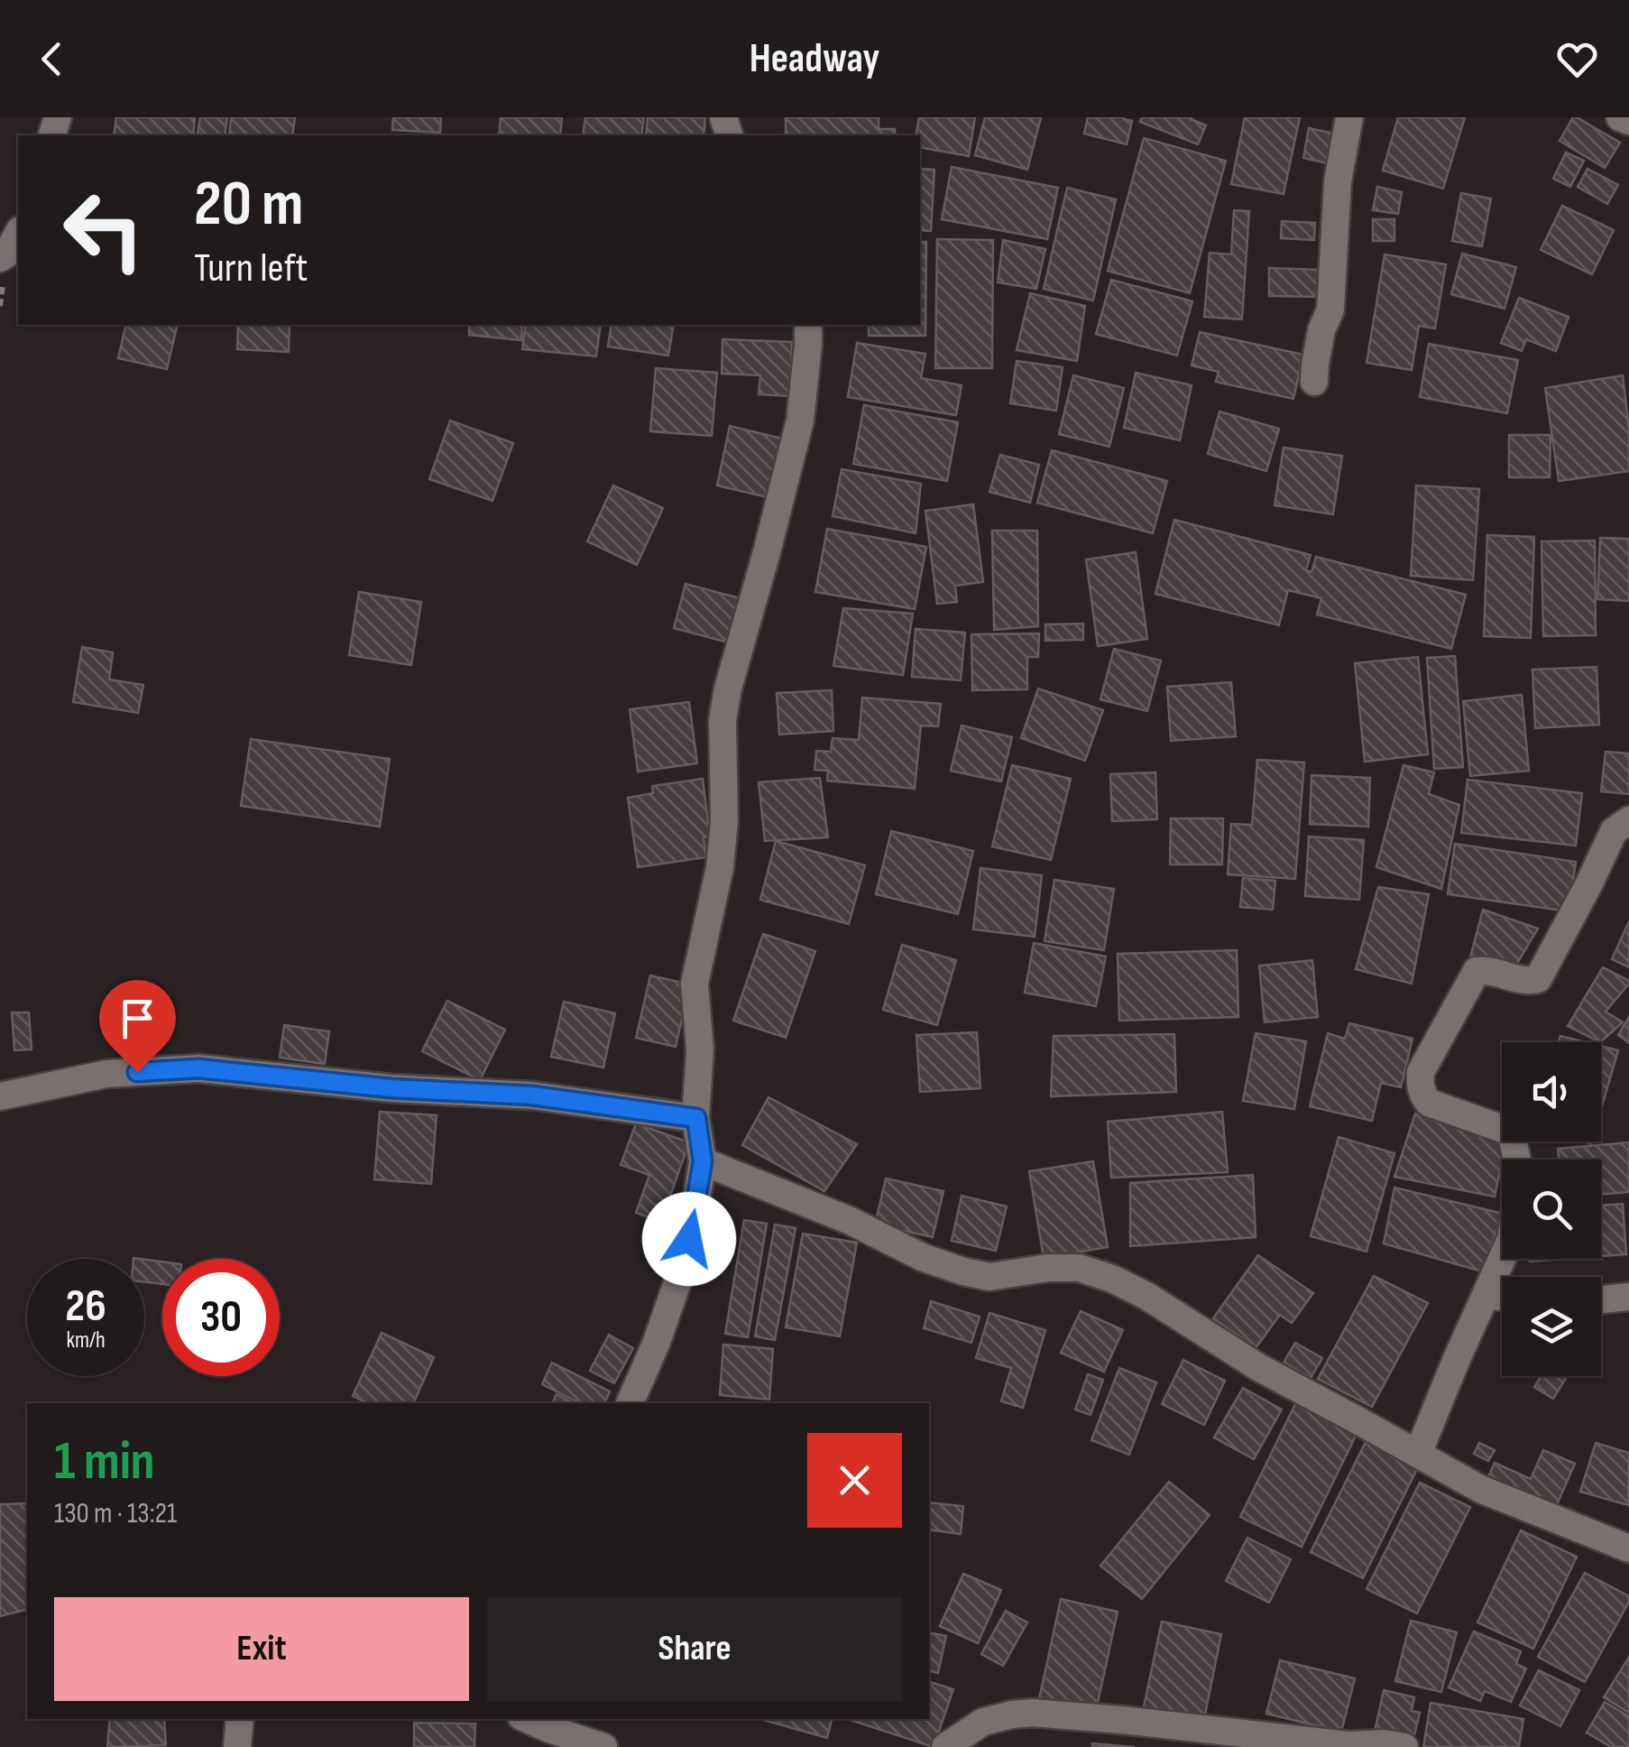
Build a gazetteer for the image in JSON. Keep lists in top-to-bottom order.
{
  "page": {
    "header": "Headway",
    "turn": ["20 m", "Turn left"],
    "speed": "26 km/h",
    "limit": "30",
    "heading": ["1 min", "130 m · 13:21"],
    "buttons": ["Exit", "Share"]
  }
}
